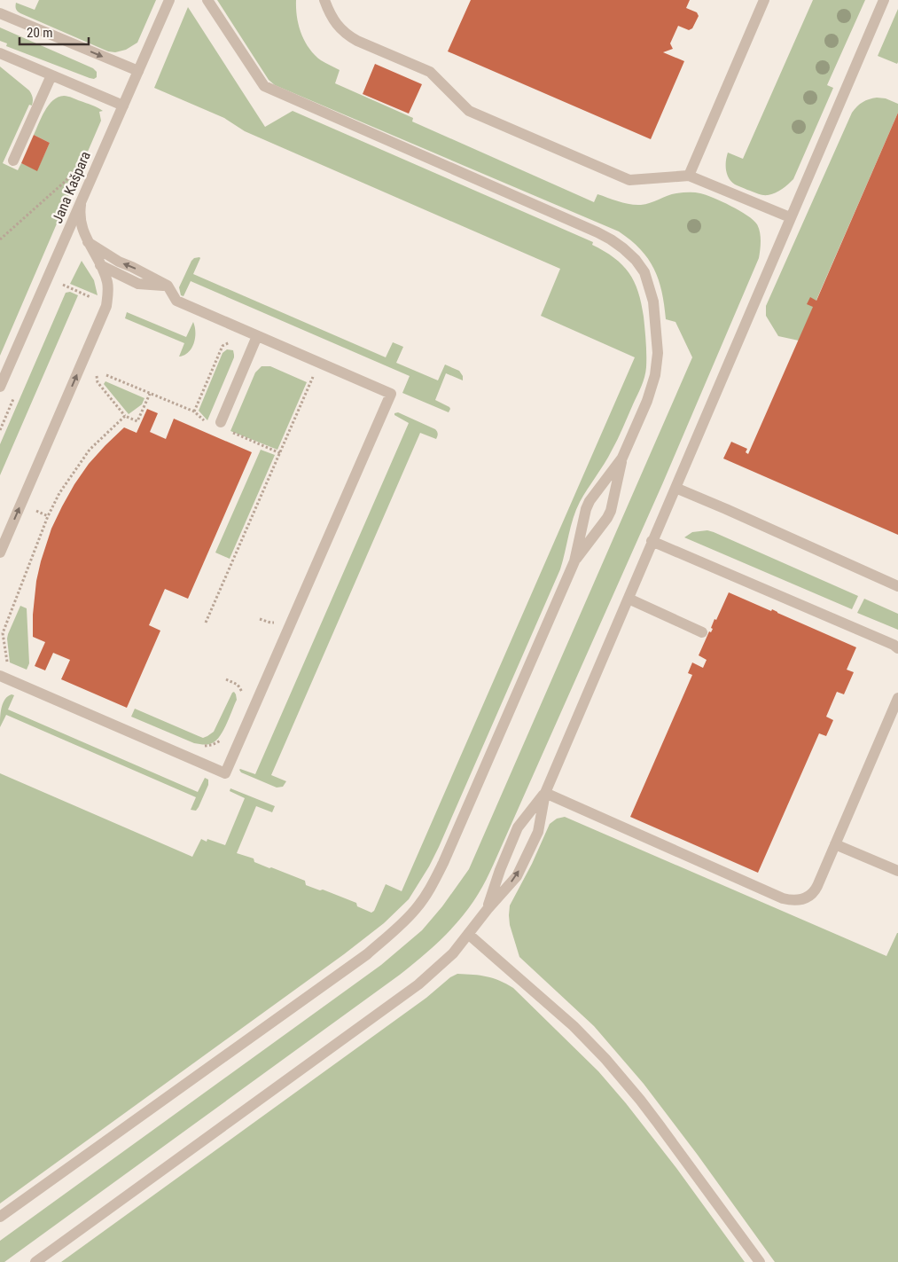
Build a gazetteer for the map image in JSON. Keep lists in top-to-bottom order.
{
  "streets": {
    "street": ["Jana Kašpara"]
  },
  "scale_bar": "20 m"
}
